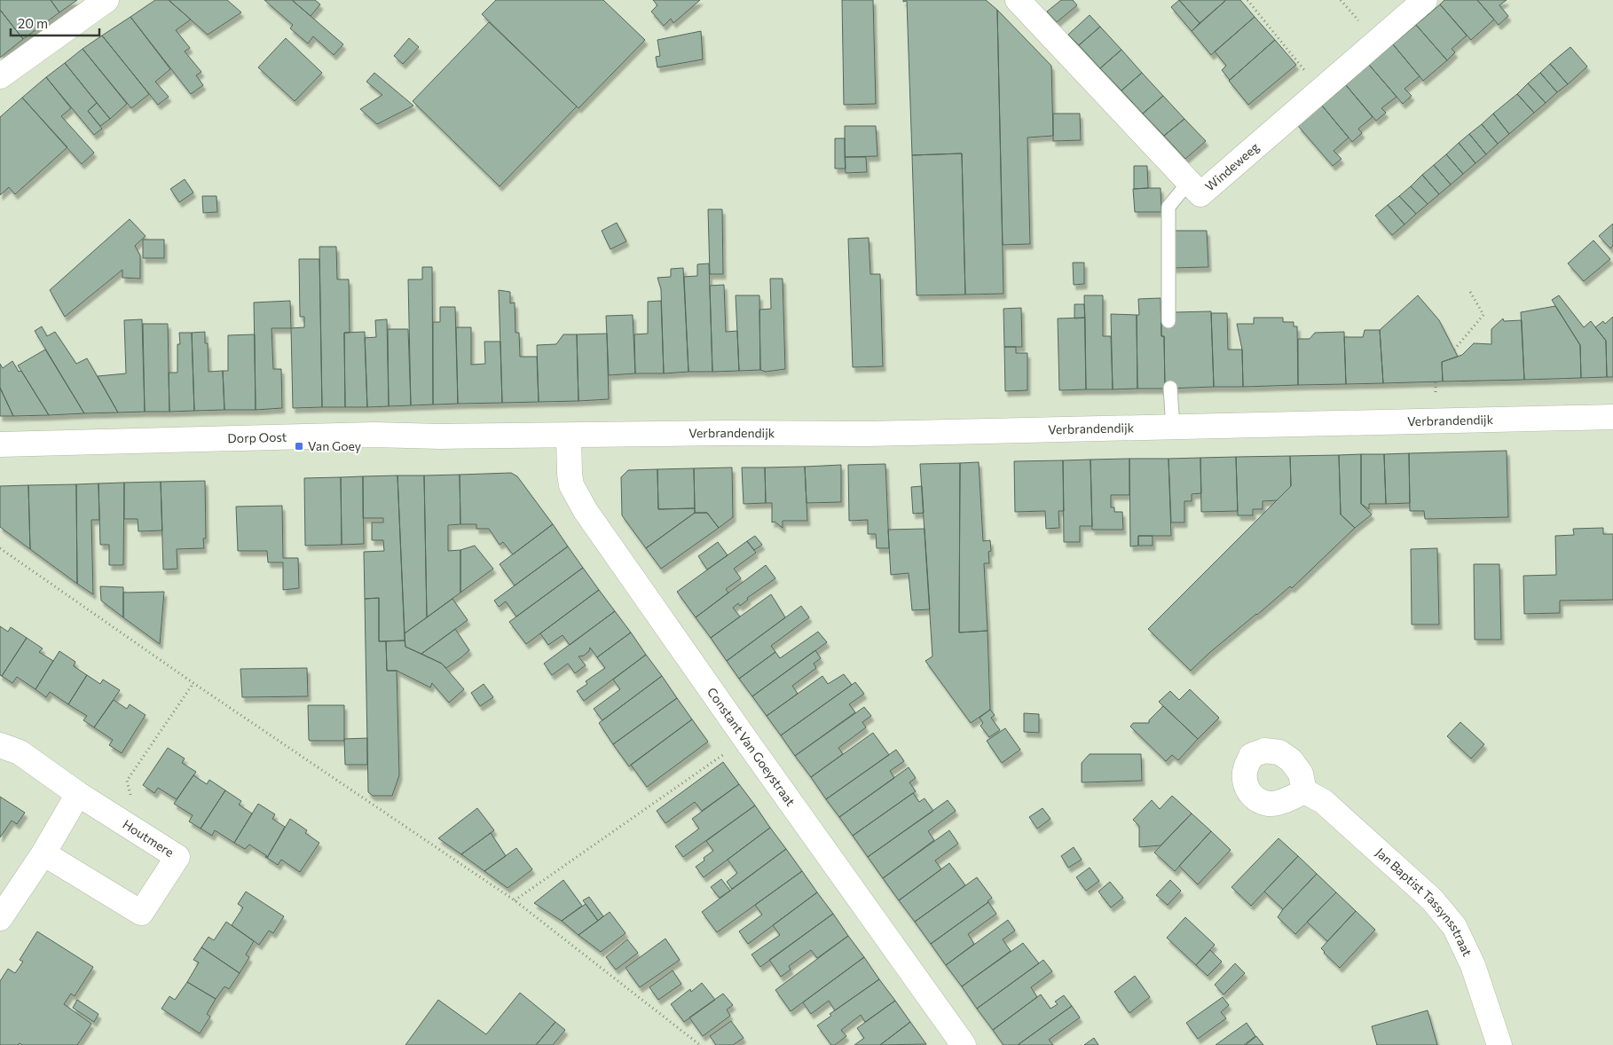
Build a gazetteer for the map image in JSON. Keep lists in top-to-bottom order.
{
  "streets": {
    "street": [
      "Windeweeg",
      "Verbrandendijk",
      "Dorp Oost",
      "Constant Van Goeystraat",
      "Houtmere",
      "Jan Baptist Tassynsstraat"
    ]
  },
  "crossings": [
    ["Verbrandendijk", "Dorp Oost"],
    ["Verbrandendijk", "Constant Van Goeystraat"],
    ["Dorp Oost", "Constant Van Goeystraat"]
  ],
  "places": {
    "transit": ["Van Goey"]
  },
  "scale_bar": "20 m"
}
